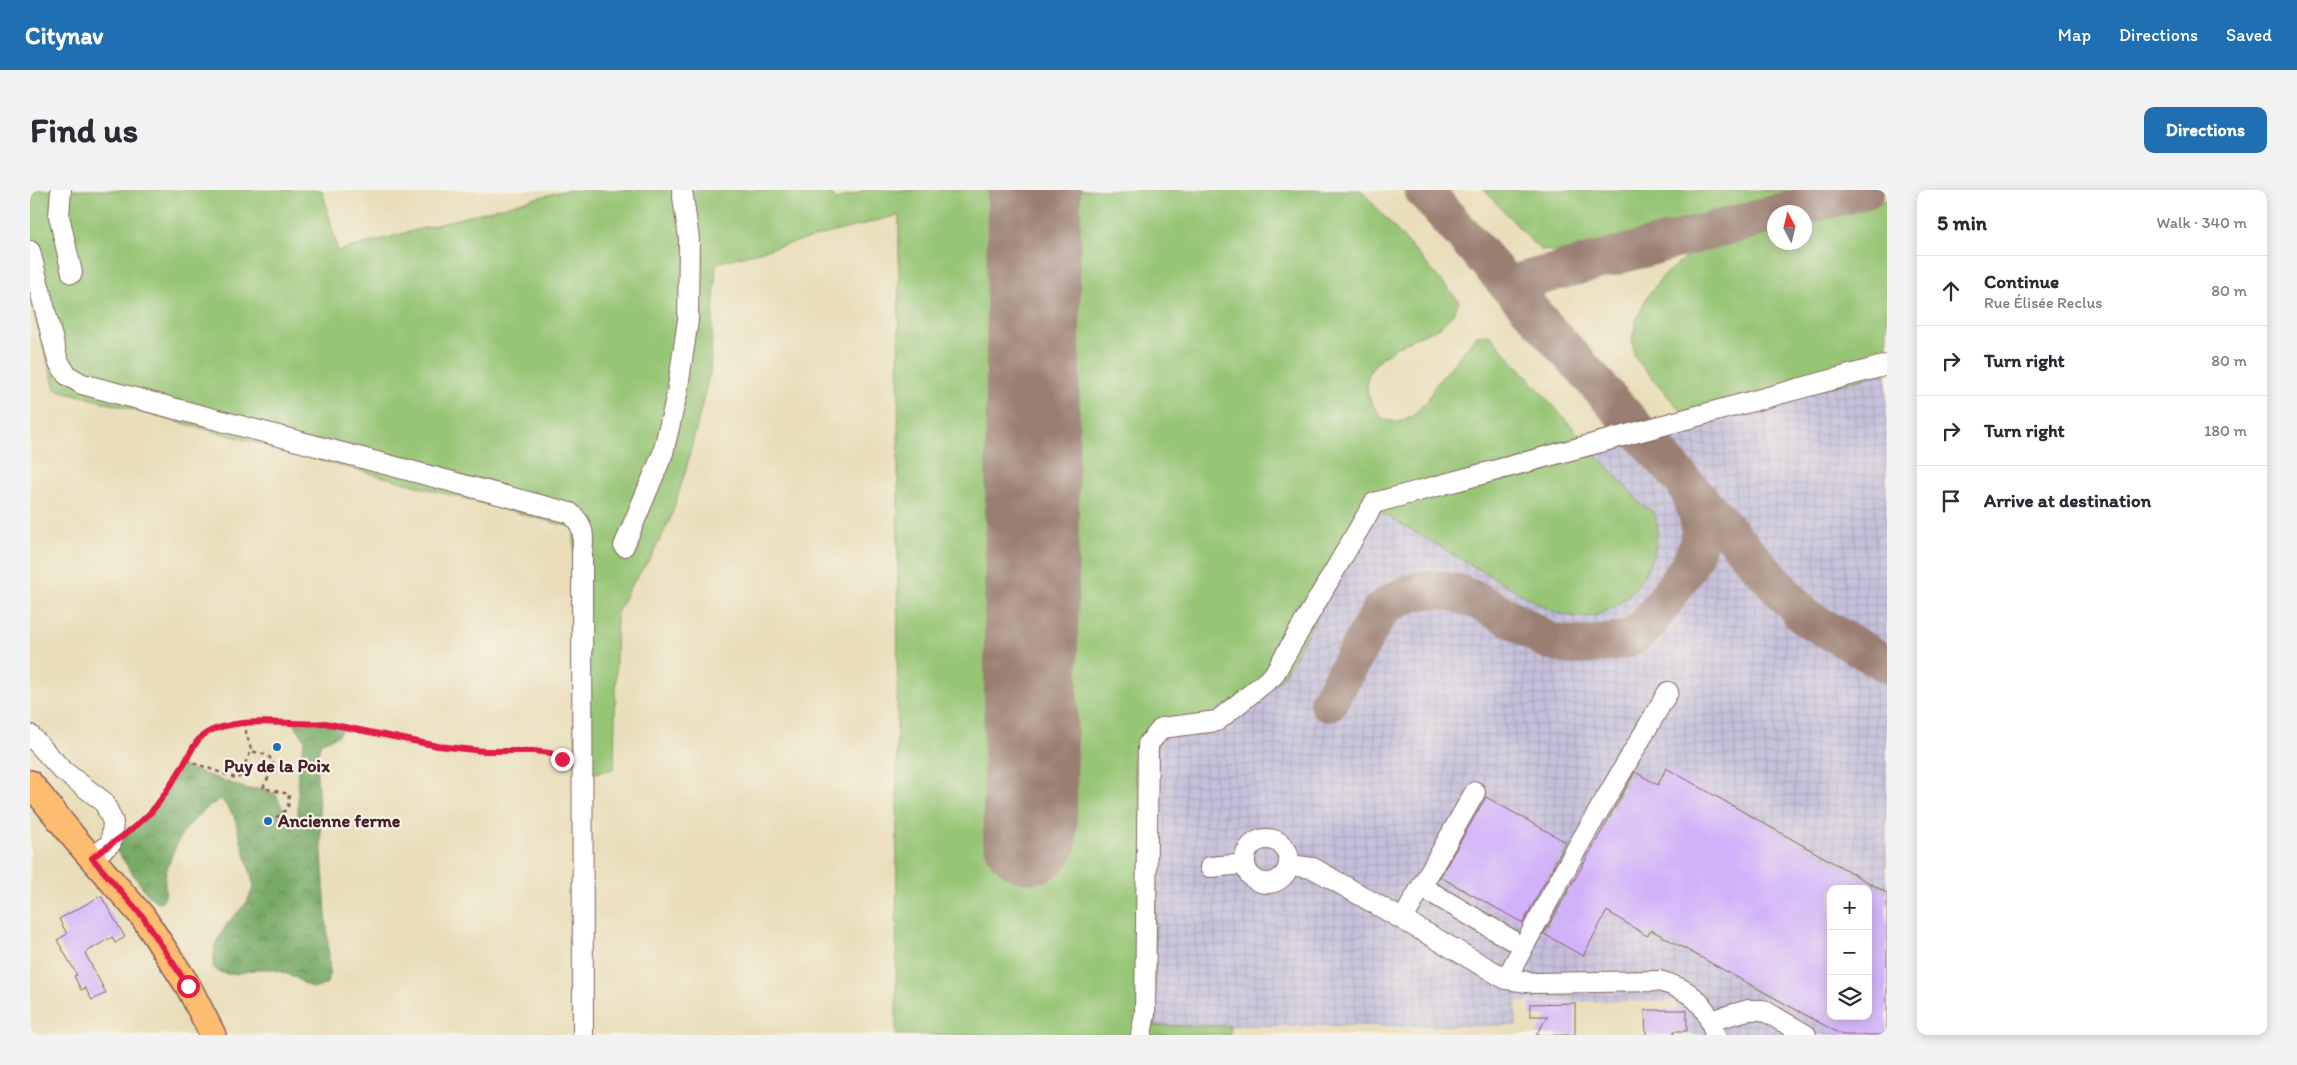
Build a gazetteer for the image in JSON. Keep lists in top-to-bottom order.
{
  "places": ["Puy de la Poix", "Ancienne ferme"],
  "north": "top",
  "page": {
    "header": "Citynav",
    "nav": ["Map", "Directions", "Saved"],
    "buttons": "Directions",
    "title": "Find us",
    "heading": ["5 min", "Walk · 340 m"],
    "list": [
      ["Continue", "Rue Élisée Reclus", "80 m"],
      ["Turn right", "80 m"],
      ["Turn right", "180 m"],
      "Arrive at destination"
    ],
    "map_buttons": ["+", "−"]
  }
}
